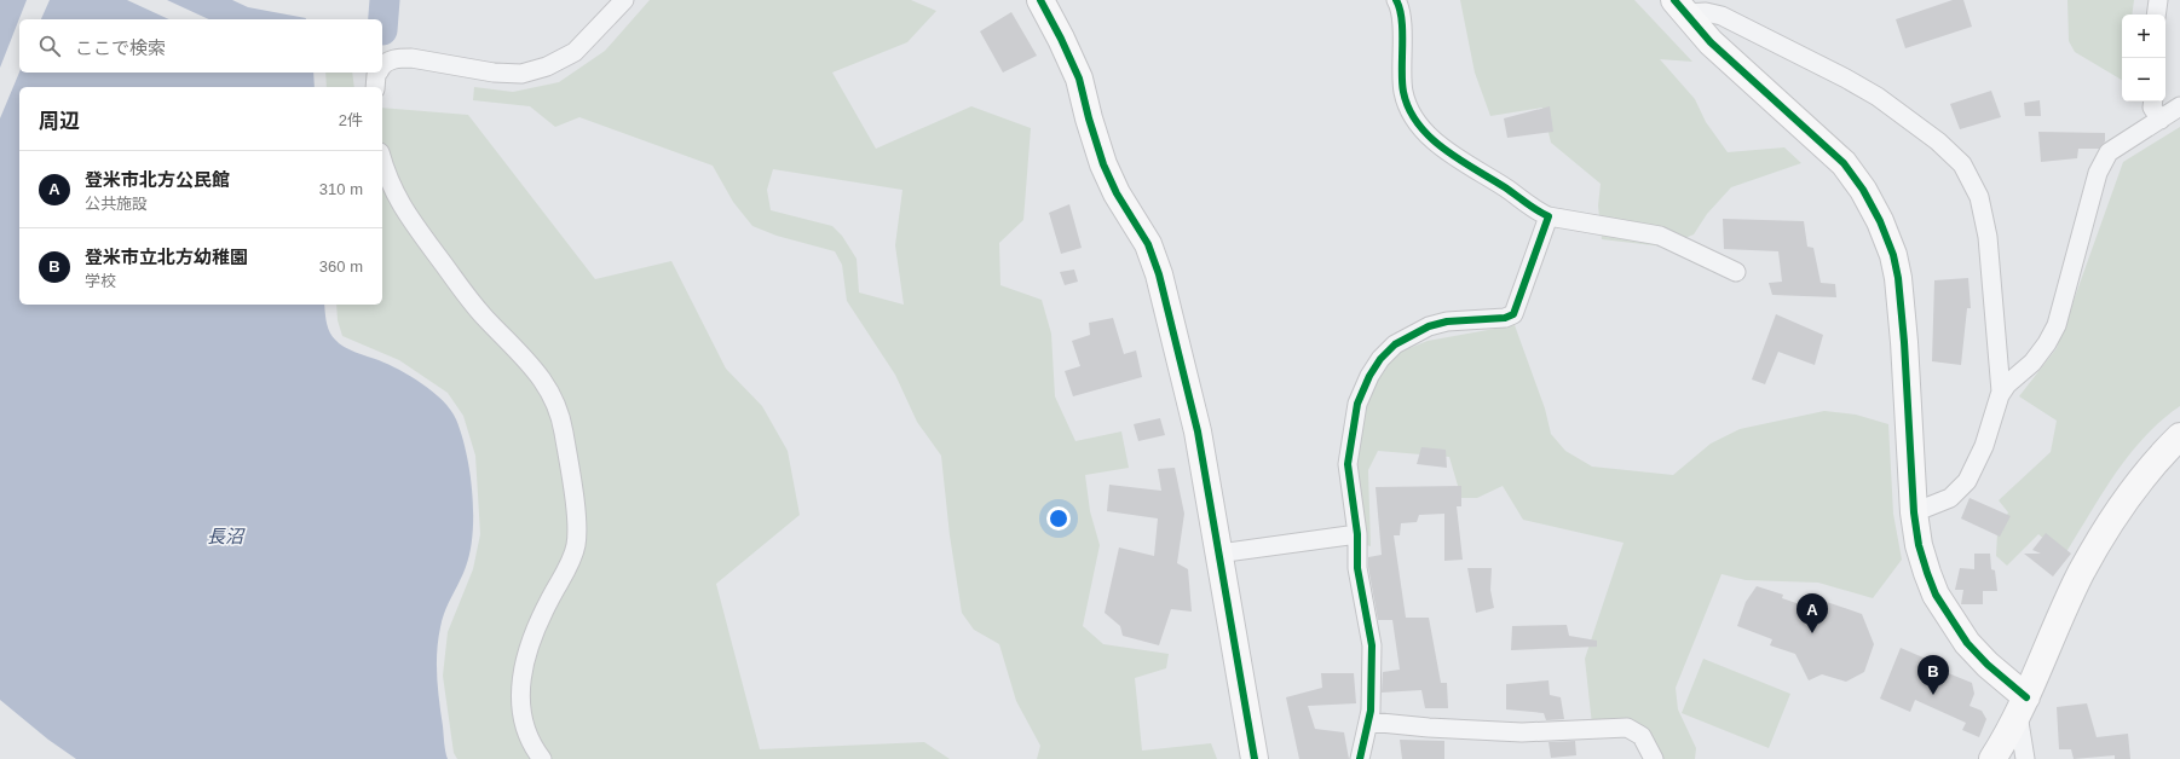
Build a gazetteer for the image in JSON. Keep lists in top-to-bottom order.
{
  "water": ["長沼"],
  "page": {
    "map_buttons": ["+", "−"],
    "search": "ここで検索",
    "heading": ["周辺", "2件"],
    "list": [
      {
        "mark": "A",
        "name": "登米市北方公民館",
        "note": "公共施設",
        "value": "310 m"
      },
      {
        "mark": "B",
        "name": "登米市立北方幼稚園",
        "note": "学校",
        "value": "360 m"
      }
    ],
    "pins": ["A", "B"]
  }
}
